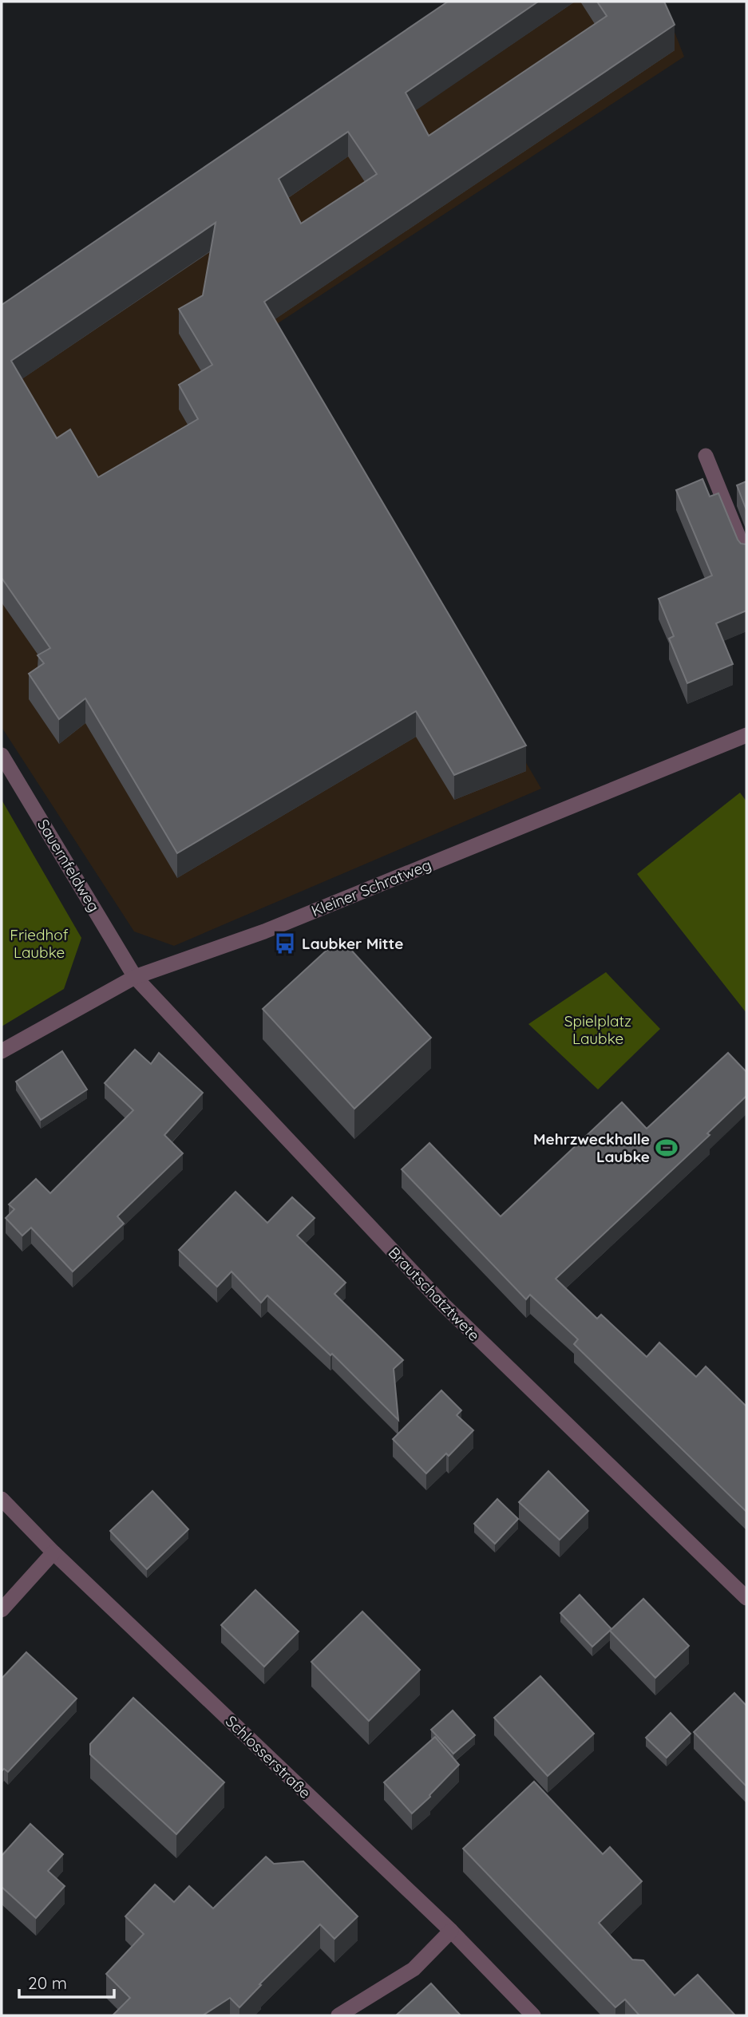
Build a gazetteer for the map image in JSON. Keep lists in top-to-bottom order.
{
  "streets": {
    "street": [
      "Sauernfeldweg",
      "Kleiner Schratweg",
      "Brautschatztwete",
      "Schlosserstraße"
    ]
  },
  "crossings": [
    ["Sauernfeldweg", "Kleiner Schratweg"],
    ["Sauernfeldweg", "Brautschatztwete"],
    ["Kleiner Schratweg", "Brautschatztwete"]
  ],
  "parks": ["Friedhof Laubke", "Spielplatz Laubke"],
  "places": {
    "bus stop": ["Laubker Mitte"],
    "sports": ["Mehrzweckhalle Laubke"]
  },
  "scale_bar": "20 m"
}
